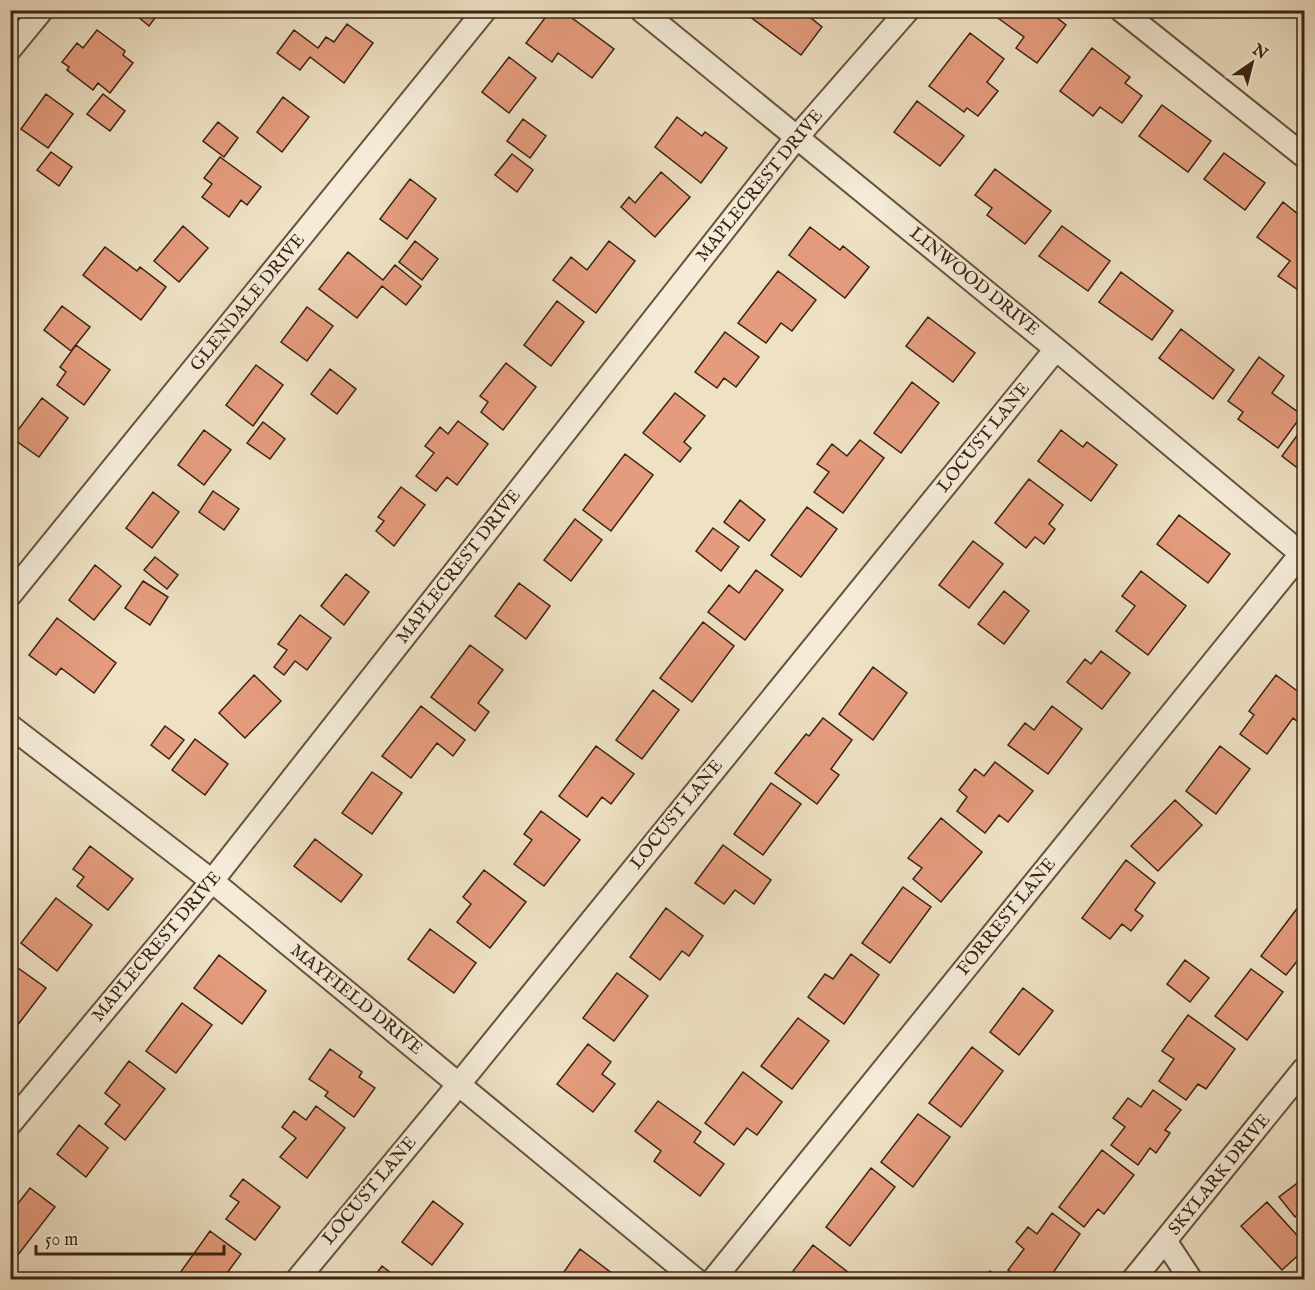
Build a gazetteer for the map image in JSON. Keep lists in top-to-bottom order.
{
  "streets": {
    "street": [
      "MAPLECREST DRIVE",
      "LINWOOD DRIVE",
      "GLENDALE DRIVE",
      "LOCUST LANE",
      "FORREST LANE",
      "MAYFIELD DRIVE",
      "SKYLARK DRIVE"
    ]
  },
  "crossings": [
    ["MAPLECREST DRIVE", "LINWOOD DRIVE"],
    ["MAPLECREST DRIVE", "MAYFIELD DRIVE"],
    ["LINWOOD DRIVE", "LOCUST LANE"],
    ["LINWOOD DRIVE", "FORREST LANE"],
    ["LOCUST LANE", "MAYFIELD DRIVE"]
  ],
  "scale_bar": "50 m",
  "north": "top right"
}
